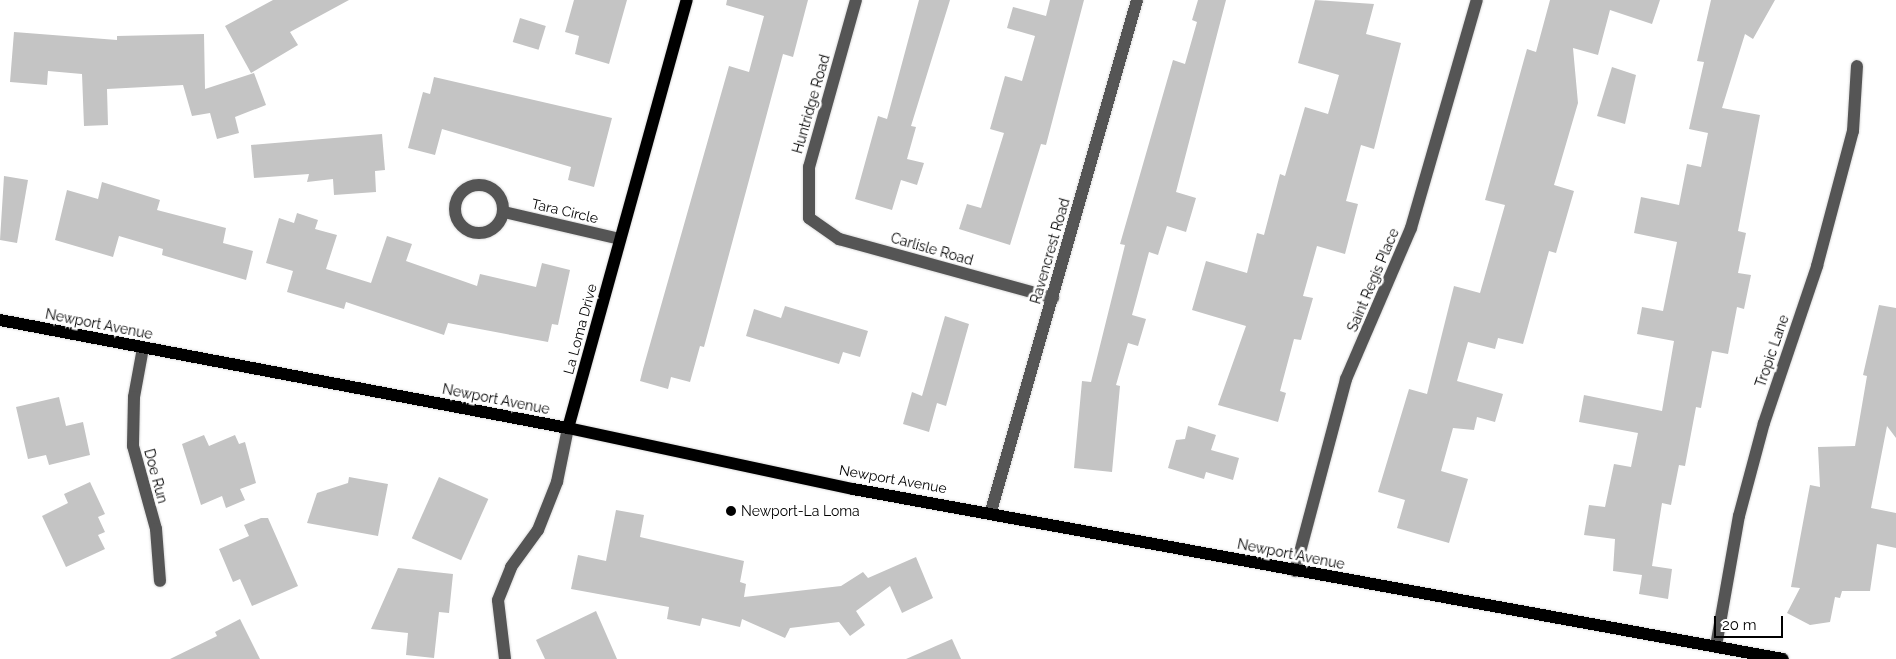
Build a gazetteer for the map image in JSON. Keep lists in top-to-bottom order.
{
  "streets": {
    "main road": ["Newport Avenue", "La Loma Drive"],
    "street": [
      "Huntridge Road",
      "Tara Circle",
      "Carlisle Road",
      "Ravencrest Road",
      "Saint Regis Place",
      "Tropic Lane",
      "Doe Run"
    ]
  },
  "crossings": [
    ["Huntridge Road", "Carlisle Road"],
    ["Tara Circle", "La Loma Drive"],
    ["Carlisle Road", "Ravencrest Road"],
    ["Ravencrest Road", "Newport Avenue"],
    ["Saint Regis Place", "Newport Avenue"],
    ["Newport Avenue", "La Loma Drive"],
    ["Newport Avenue", "Tropic Lane"],
    ["Newport Avenue", "Doe Run"]
  ],
  "places": ["Newport-La Loma"],
  "scale_bar": "20 m"
}
